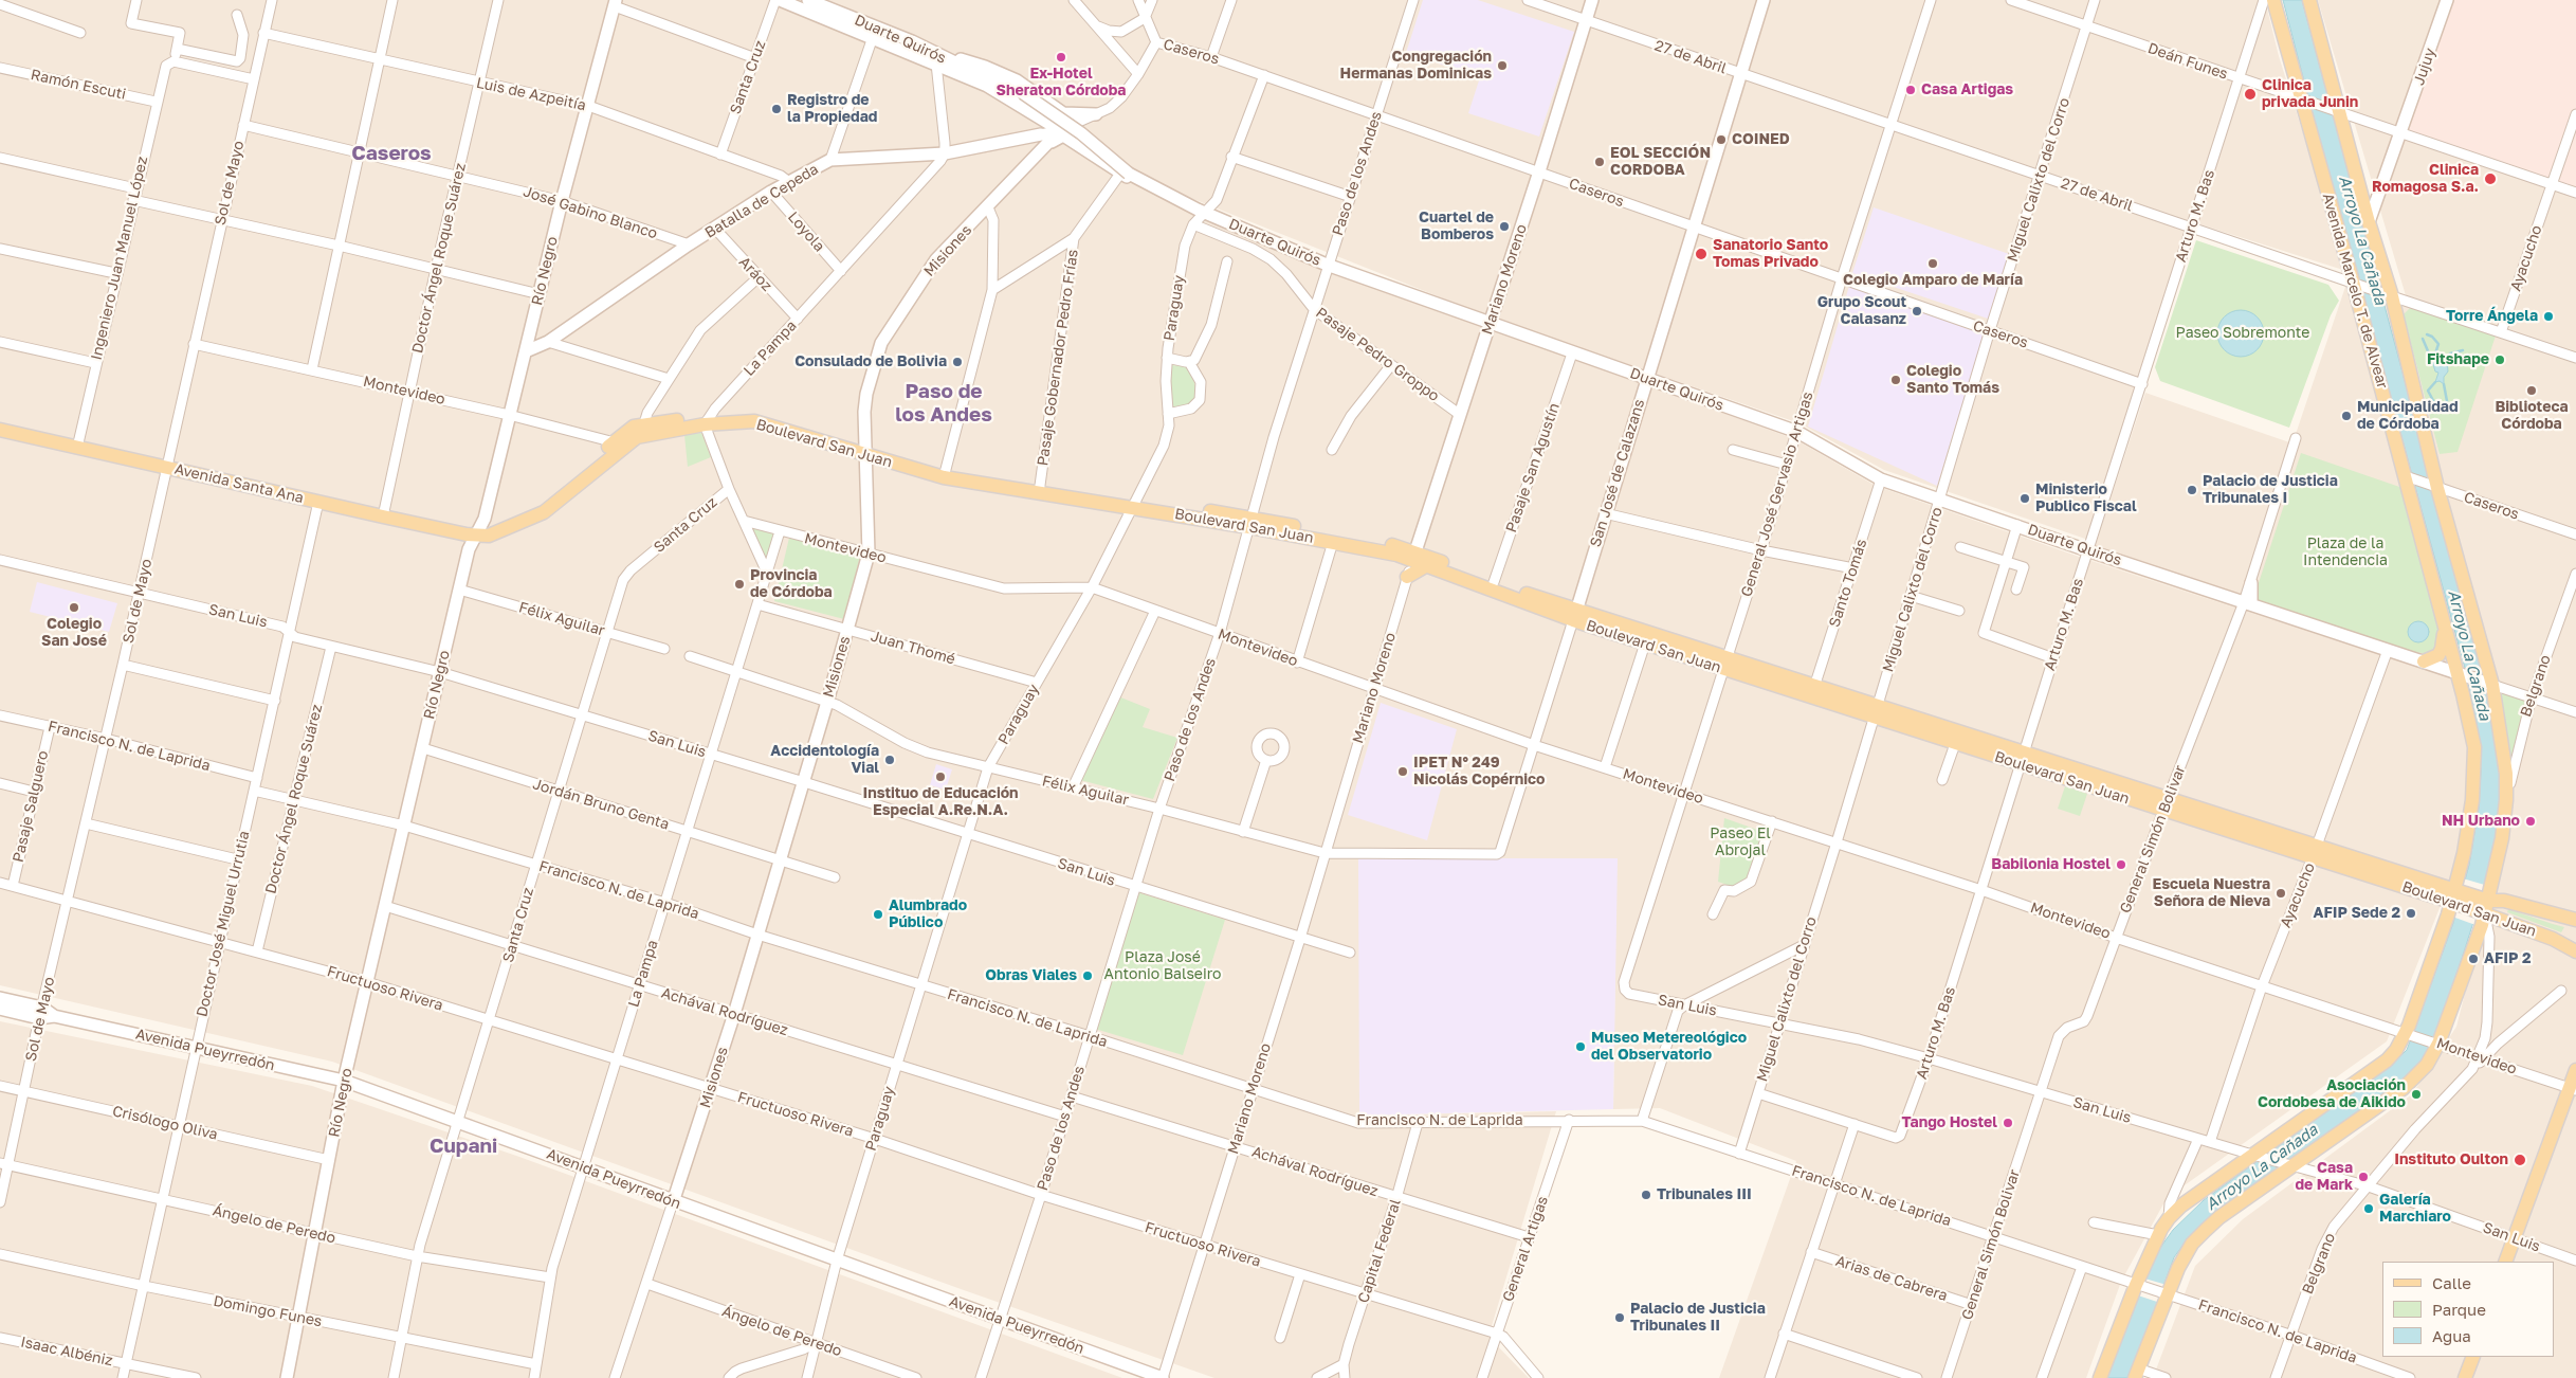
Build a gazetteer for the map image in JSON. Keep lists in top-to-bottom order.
{
  "streets": {
    "main road": ["Avenida Marcelo T. de Alvear", "Boulevard San Juan", "Avenida Santa Ana"],
    "street": [
      "Duarte Quirós",
      "Caseros",
      "27 de Abril",
      "Deán Funes",
      "Jujuy",
      "Santa Cruz",
      "Ramón Escuti",
      "Luis de Azpeitía",
      "Paso de los Andes",
      "Miguel Calixto del Corro",
      "Sol de Mayo",
      "Batalla de Cepeda",
      "José Gabino Blanco",
      "Arturo M. Bas",
      "Loyola",
      "Misiones",
      "Ingeniero Juan Manuel López",
      "Doctor Ángel Roque Suárez",
      "Ayacucho",
      "Río Negro",
      "Aráoz",
      "Mariano Moreno",
      "Paraguay",
      "La Pampa",
      "Pasaje Pedro Groppo",
      "Pasaje Gobernador Pedro Frías",
      "Montevideo",
      "Pasaje San Agustín",
      "San José de Calazans",
      "General José Gervasio Artigas",
      "Santo Tomás",
      "San Luis",
      "Félix Aguilar",
      "Juan Thomé",
      "Belgrano",
      "Francisco N. de Laprida",
      "Jordán Bruno Genta",
      "Pasaje Salguero",
      "General Simón Bolivar",
      "Doctor José Miguel Urrutia",
      "Fructuoso Rivera",
      "Achával Rodríguez",
      "Avenida Pueyrredón",
      "Crisólogo Oliva",
      "Ángelo de Peredo",
      "General Artigas",
      "Capital Federal",
      "Arias de Cabrera",
      "Domingo Funes",
      "Isaac Albéniz"
    ]
  },
  "crossings": [
    ["Duarte Quirós", "Paso de los Andes"],
    ["Duarte Quirós", "Miguel Calixto del Corro"],
    ["Duarte Quirós", "Arturo M. Bas"],
    ["Duarte Quirós", "Misiones"],
    ["Duarte Quirós", "Ayacucho"],
    ["Duarte Quirós", "Mariano Moreno"],
    ["Duarte Quirós", "Avenida Marcelo T. de Alvear"],
    ["Duarte Quirós", "Paraguay"],
    ["Duarte Quirós", "Pasaje Gobernador Pedro Frías"],
    ["Duarte Quirós", "Pasaje San Agustín"],
    ["Duarte Quirós", "San José de Calazans"],
    ["Duarte Quirós", "General José Gervasio Artigas"],
    ["Duarte Quirós", "Santo Tomás"],
    ["Duarte Quirós", "Belgrano"],
    ["Duarte Quirós", "General Simón Bolivar"],
    ["Caseros", "Paso de los Andes"],
    ["Caseros", "Miguel Calixto del Corro"],
    ["Caseros", "Arturo M. Bas"],
    ["Caseros", "Mariano Moreno"],
    ["Caseros", "Avenida Marcelo T. de Alvear"],
    ["Caseros", "Paraguay"],
    ["Caseros", "San José de Calazans"],
    ["Caseros", "General José Gervasio Artigas"],
    ["27 de Abril", "Miguel Calixto del Corro"],
    ["27 de Abril", "Arturo M. Bas"],
    ["27 de Abril", "Ayacucho"],
    ["27 de Abril", "Mariano Moreno"],
    ["27 de Abril", "Avenida Marcelo T. de Alvear"],
    ["27 de Abril", "San José de Calazans"],
    ["27 de Abril", "General José Gervasio Artigas"],
    ["Deán Funes", "Jujuy"],
    ["Deán Funes", "Miguel Calixto del Corro"],
    ["Deán Funes", "Arturo M. Bas"],
    ["Deán Funes", "Ayacucho"],
    ["Deán Funes", "Avenida Marcelo T. de Alvear"],
    ["Jujuy", "Avenida Marcelo T. de Alvear"],
    ["Santa Cruz", "Luis de Azpeitía"],
    ["Santa Cruz", "San Luis"],
    ["Santa Cruz", "Félix Aguilar"],
    ["Santa Cruz", "Francisco N. de Laprida"],
    ["Santa Cruz", "Jordán Bruno Genta"],
    ["Santa Cruz", "Fructuoso Rivera"],
    ["Santa Cruz", "Achával Rodríguez"],
    ["Santa Cruz", "Avenida Pueyrredón"],
    ["Santa Cruz", "Ángelo de Peredo"],
    ["Santa Cruz", "Domingo Funes"],
    ["Ramón Escuti", "Ingeniero Juan Manuel López"],
    ["Luis de Azpeitía", "Sol de Mayo"],
    ["Luis de Azpeitía", "Batalla de Cepeda"],
    ["Luis de Azpeitía", "Doctor Ángel Roque Suárez"],
    ["Luis de Azpeitía", "Río Negro"],
    ["Paso de los Andes", "Pasaje Pedro Groppo"],
    ["Paso de los Andes", "Montevideo"],
    ["Paso de los Andes", "Boulevard San Juan"],
    ["Paso de los Andes", "San Luis"],
    ["Paso de los Andes", "Félix Aguilar"],
    ["Paso de los Andes", "Francisco N. de Laprida"],
    ["Paso de los Andes", "Fructuoso Rivera"],
    ["Paso de los Andes", "Achával Rodríguez"],
    ["Paso de los Andes", "Avenida Pueyrredón"],
    ["Miguel Calixto del Corro", "Montevideo"],
    ["Miguel Calixto del Corro", "Boulevard San Juan"],
    ["Miguel Calixto del Corro", "San Luis"],
    ["Miguel Calixto del Corro", "Francisco N. de Laprida"],
    ["Sol de Mayo", "José Gabino Blanco"],
    ["Sol de Mayo", "Montevideo"],
    ["Sol de Mayo", "Avenida Santa Ana"],
    ["Sol de Mayo", "San Luis"],
    ["Sol de Mayo", "Francisco N. de Laprida"],
    ["Sol de Mayo", "Fructuoso Rivera"],
    ["Sol de Mayo", "Avenida Pueyrredón"],
    ["Sol de Mayo", "Crisólogo Oliva"],
    ["Sol de Mayo", "Ángelo de Peredo"],
    ["Batalla de Cepeda", "José Gabino Blanco"],
    ["Batalla de Cepeda", "Loyola"],
    ["Batalla de Cepeda", "Misiones"],
    ["Batalla de Cepeda", "Río Negro"],
    ["Batalla de Cepeda", "Aráoz"],
    ["Batalla de Cepeda", "La Pampa"],
    ["José Gabino Blanco", "Doctor Ángel Roque Suárez"],
    ["José Gabino Blanco", "Río Negro"],
    ["Arturo M. Bas", "Montevideo"],
    ["Arturo M. Bas", "Boulevard San Juan"],
    ["Arturo M. Bas", "San Luis"],
    ["Loyola", "La Pampa"],
    ["Misiones", "Montevideo"],
    ["Misiones", "Boulevard San Juan"],
    ["Misiones", "San Luis"],
    ["Misiones", "Félix Aguilar"],
    ["Misiones", "Juan Thomé"],
    ["Misiones", "Francisco N. de Laprida"],
    ["Misiones", "Jordán Bruno Genta"],
    ["Misiones", "Fructuoso Rivera"],
    ["Misiones", "Achával Rodríguez"],
    ["Misiones", "Avenida Pueyrredón"],
    ["Misiones", "Ángelo de Peredo"],
    ["Ingeniero Juan Manuel López", "Avenida Santa Ana"],
    ["Doctor Ángel Roque Suárez", "Montevideo"],
    ["Doctor Ángel Roque Suárez", "Avenida Santa Ana"],
    ["Doctor Ángel Roque Suárez", "San Luis"],
    ["Doctor Ángel Roque Suárez", "Francisco N. de Laprida"],
    ["Doctor Ángel Roque Suárez", "Fructuoso Rivera"],
    ["Ayacucho", "Montevideo"],
    ["Ayacucho", "Boulevard San Juan"],
    ["Ayacucho", "San Luis"],
    ["Río Negro", "Montevideo"],
    ["Río Negro", "Boulevard San Juan"],
    ["Río Negro", "Avenida Santa Ana"],
    ["Río Negro", "San Luis"],
    ["Río Negro", "Félix Aguilar"],
    ["Río Negro", "Francisco N. de Laprida"],
    ["Río Negro", "Jordán Bruno Genta"],
    ["Río Negro", "Fructuoso Rivera"],
    ["Río Negro", "Achával Rodríguez"],
    ["Río Negro", "Avenida Pueyrredón"],
    ["Río Negro", "Crisólogo Oliva"],
    ["Río Negro", "Ángelo de Peredo"],
    ["Río Negro", "Domingo Funes"],
    ["Aráoz", "La Pampa"],
    ["Mariano Moreno", "Pasaje Pedro Groppo"],
    ["Mariano Moreno", "Montevideo"],
    ["Mariano Moreno", "Boulevard San Juan"],
    ["Mariano Moreno", "San Luis"],
    ["Mariano Moreno", "Félix Aguilar"],
    ["Mariano Moreno", "Francisco N. de Laprida"],
    ["Mariano Moreno", "Fructuoso Rivera"],
    ["Mariano Moreno", "Achával Rodríguez"],
    ["Mariano Moreno", "Avenida Pueyrredón"],
    ["Avenida Marcelo T. de Alvear", "Montevideo"],
    ["Avenida Marcelo T. de Alvear", "Boulevard San Juan"],
    ["Avenida Marcelo T. de Alvear", "San Luis"],
    ["Avenida Marcelo T. de Alvear", "Belgrano"],
    ["Avenida Marcelo T. de Alvear", "Francisco N. de Laprida"],
    ["Paraguay", "Pasaje Pedro Groppo"],
    ["Paraguay", "Montevideo"],
    ["Paraguay", "Boulevard San Juan"],
    ["Paraguay", "San Luis"],
    ["Paraguay", "Félix Aguilar"],
    ["Paraguay", "Juan Thomé"],
    ["Paraguay", "Francisco N. de Laprida"],
    ["Paraguay", "Fructuoso Rivera"],
    ["Paraguay", "Achával Rodríguez"],
    ["Paraguay", "Avenida Pueyrredón"],
    ["Paraguay", "Ángelo de Peredo"],
    ["La Pampa", "Montevideo"],
    ["La Pampa", "Boulevard San Juan"],
    ["La Pampa", "San Luis"],
    ["La Pampa", "Félix Aguilar"],
    ["La Pampa", "Juan Thomé"],
    ["La Pampa", "Francisco N. de Laprida"],
    ["La Pampa", "Jordán Bruno Genta"],
    ["La Pampa", "Fructuoso Rivera"],
    ["La Pampa", "Achával Rodríguez"],
    ["La Pampa", "Avenida Pueyrredón"],
    ["La Pampa", "Ángelo de Peredo"],
    ["La Pampa", "Domingo Funes"],
    ["Pasaje Gobernador Pedro Frías", "Boulevard San Juan"],
    ["Montevideo", "Boulevard San Juan"],
    ["Montevideo", "San José de Calazans"],
    ["Montevideo", "General José Gervasio Artigas"],
    ["Montevideo", "Belgrano"],
    ["Montevideo", "General Simón Bolivar"],
    ["Boulevard San Juan", "Pasaje San Agustín"],
    ["Boulevard San Juan", "San José de Calazans"],
    ["Boulevard San Juan", "Avenida Santa Ana"],
    ["Boulevard San Juan", "General José Gervasio Artigas"],
    ["Boulevard San Juan", "Santo Tomás"],
    ["Boulevard San Juan", "Belgrano"],
    ["Boulevard San Juan", "General Simón Bolivar"],
    ["San José de Calazans", "Félix Aguilar"],
    ["Avenida Santa Ana", "Doctor José Miguel Urrutia"],
    ["General José Gervasio Artigas", "San Luis"],
    ["San Luis", "Belgrano"],
    ["San Luis", "General Simón Bolivar"],
    ["San Luis", "Doctor José Miguel Urrutia"],
    ["Belgrano", "Francisco N. de Laprida"],
    ["Francisco N. de Laprida", "Pasaje Salguero"],
    ["Francisco N. de Laprida", "General Simón Bolivar"],
    ["Francisco N. de Laprida", "Doctor José Miguel Urrutia"],
    ["Francisco N. de Laprida", "General Artigas"],
    ["Francisco N. de Laprida", "Capital Federal"],
    ["Pasaje Salguero", "Fructuoso Rivera"],
    ["General Simón Bolivar", "Arias de Cabrera"],
    ["Doctor José Miguel Urrutia", "Fructuoso Rivera"],
    ["Doctor José Miguel Urrutia", "Avenida Pueyrredón"],
    ["Doctor José Miguel Urrutia", "Crisólogo Oliva"],
    ["Doctor José Miguel Urrutia", "Ángelo de Peredo"],
    ["Doctor José Miguel Urrutia", "Domingo Funes"],
    ["Doctor José Miguel Urrutia", "Isaac Albéniz"],
    ["Fructuoso Rivera", "General Artigas"],
    ["Fructuoso Rivera", "Capital Federal"],
    ["Achával Rodríguez", "General Artigas"],
    ["Achával Rodríguez", "Capital Federal"]
  ],
  "districts": ["Caseros", "Paso de los Andes", "Cupani"],
  "water": ["Arroyo La Cañada"],
  "parks": [
    "Paseo Sobremonte",
    "Plaza de la Intendencia",
    "Paseo El Abrojal",
    "Plaza José Antonio Balseiro"
  ],
  "places": [
    "Ex-Hotel Sheraton Córdoba",
    "Congregación Hermanas Dominicas",
    "Casa Artigas",
    "Clinica privada Junin",
    "Registro de la Propiedad",
    "COINED",
    "EOL SECCIÓN CORDOBA",
    "Clinica Romagosa S.a.",
    "Cuartel de Bomberos",
    "Sanatorio Santo Tomas Privado",
    "Colegio Amparo de María",
    "Grupo Scout Calasanz",
    "Torre Ángela",
    "Fitshape",
    "Consulado de Bolivia",
    "Colegio Santo Tomás",
    "Biblioteca Córdoba",
    "Municipalidad de Córdoba",
    "Palacio de Justicia Tribunales I",
    "Ministerio Publico Fiscal",
    "Provincia de Córdoba",
    "Colegio San José",
    "Accidentología Vial",
    "IPET N° 249 Nicolás Copérnico",
    "Instituo de Educación Especial A.Re.N.A.",
    "NH Urbano",
    "Babilonia Hostel",
    "Escuela Nuestra Señora de Nieva",
    "AFIP Sede 2",
    "Alumbrado Público",
    "AFIP 2",
    "Obras Viales",
    "Museo Metereológico del Observatorio",
    "Asociación Cordobesa de Aikido",
    "Tango Hostel",
    "Instituto Oulton",
    "Casa de Mark",
    "Tribunales III",
    "Galería Marchiaro",
    "Palacio de Justicia Tribunales II"
  ],
  "legend": ["Calle", "Parque", "Agua"]
}
